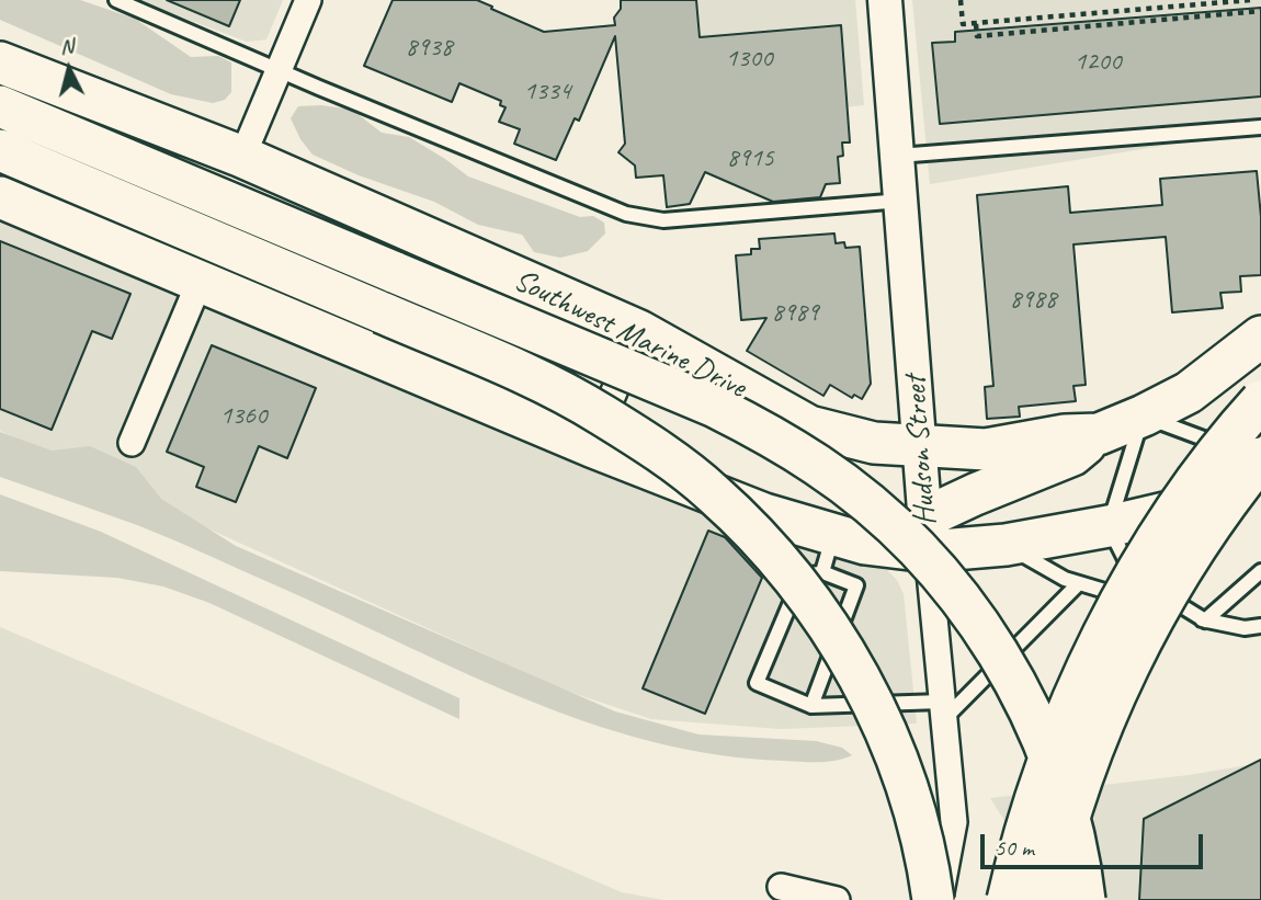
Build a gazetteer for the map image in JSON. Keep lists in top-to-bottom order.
{
  "streets": {
    "main road": ["Southwest Marine Drive"],
    "street": ["Hudson Street"]
  },
  "crossings": [
    ["Southwest Marine Drive", "Hudson Street"]
  ],
  "house_numbers": [
    "8938",
    "1300",
    "1200",
    "1334",
    "8915",
    "8988",
    "8989",
    "1360"
  ],
  "scale_bar": "50 m",
  "north": "top"
}
